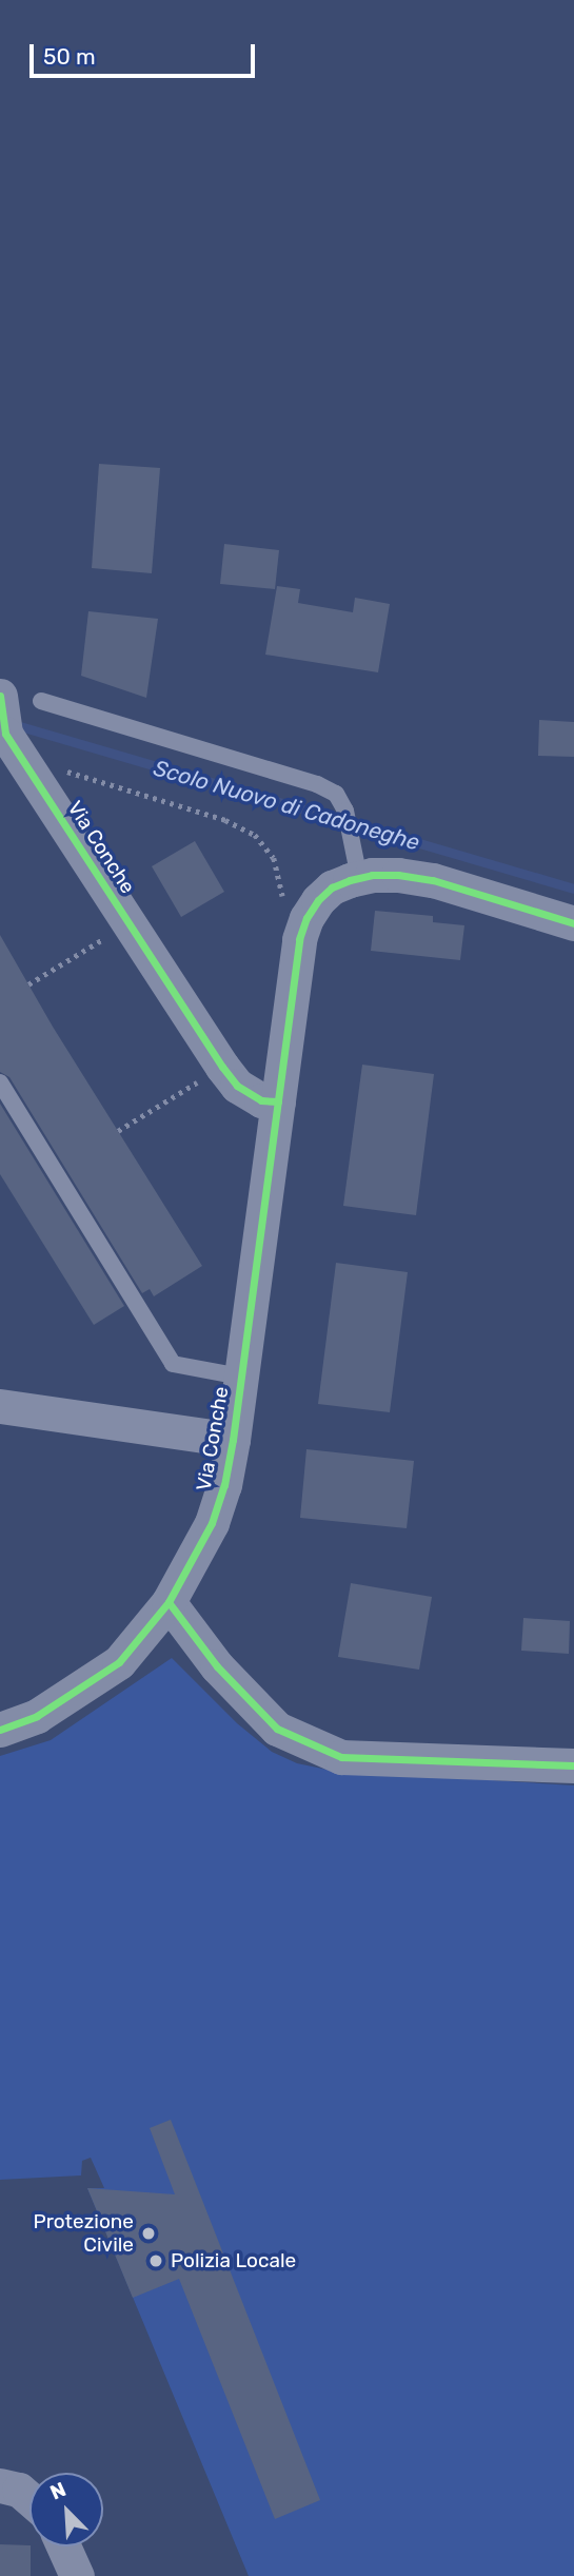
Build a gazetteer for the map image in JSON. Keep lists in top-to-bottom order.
{
  "streets": {
    "street": ["Via Conche"]
  },
  "water": ["Scolo Nuovo di Cadoneghe"],
  "places": ["Protezione Civile", "Polizia Locale"],
  "scale_bar": "50 m",
  "north": "top left"
}
